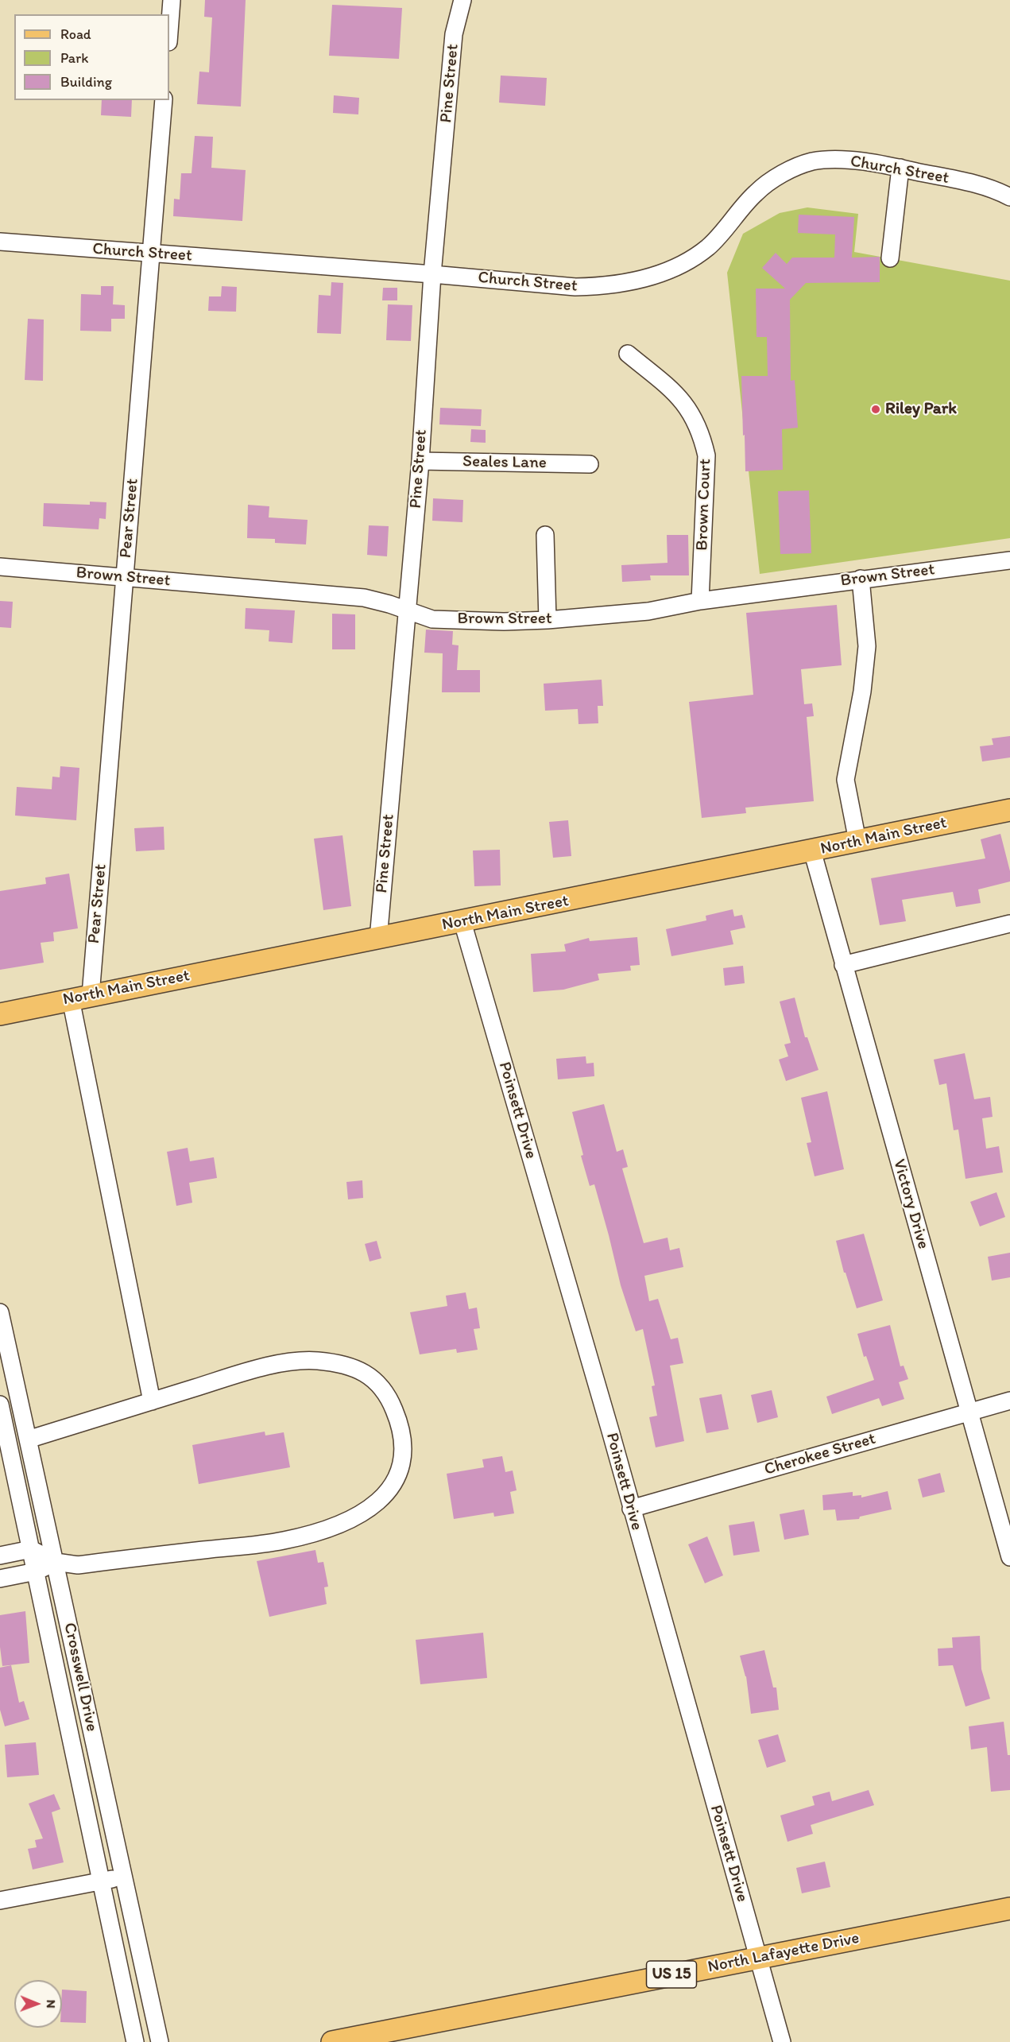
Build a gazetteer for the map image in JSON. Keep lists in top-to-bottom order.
{
  "streets": {
    "main road": ["North Main Street", "North Lafayette Drive", "US 15"],
    "street": [
      "Pine Street",
      "Church Street",
      "Seales Lane",
      "Brown Court",
      "Pear Street",
      "Brown Street",
      "Poinsett Drive",
      "Victory Drive",
      "Cherokee Street",
      "Crosswell Drive"
    ]
  },
  "crossings": [
    ["Pine Street", "Church Street"],
    ["Pine Street", "Seales Lane"],
    ["Pine Street", "Brown Street"],
    ["Pine Street", "North Main Street"],
    ["Church Street", "Pear Street"],
    ["Brown Court", "Brown Street"],
    ["Pear Street", "Brown Street"],
    ["Pear Street", "North Main Street"],
    ["North Main Street", "Poinsett Drive"],
    ["North Main Street", "Victory Drive"],
    ["Poinsett Drive", "Cherokee Street"],
    ["Poinsett Drive", "North Lafayette Drive"],
    ["Victory Drive", "Cherokee Street"]
  ],
  "places": ["Riley Park"],
  "legend": ["Road", "Park", "Building"],
  "north": "right"
}
